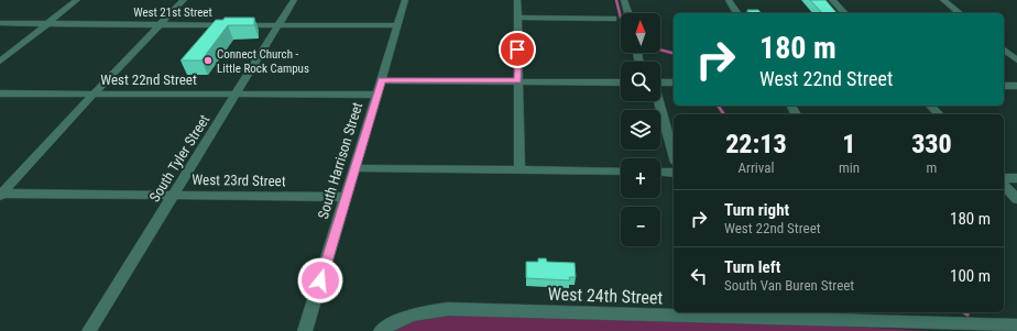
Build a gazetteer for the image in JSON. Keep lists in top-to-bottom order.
{
  "streets": {
    "street": [
      "West 21st Street",
      "West 22nd Street",
      "South Tyler Street",
      "South Harrison Street",
      "West 23rd Street",
      "West 24th Street"
    ]
  },
  "crossings": [
    ["West 21st Street", "South Tyler Street"],
    ["West 21st Street", "South Harrison Street"],
    ["West 22nd Street", "South Tyler Street"],
    ["West 22nd Street", "South Harrison Street"],
    ["South Tyler Street", "West 23rd Street"],
    ["South Harrison Street", "West 23rd Street"]
  ],
  "places": ["Connect Church - Little Rock Campus"],
  "north": "top",
  "page": {
    "map_buttons": ["+", "−"],
    "turn": ["180 m", "West 22nd Street"],
    "eta": [
      "22:13",
      "Arrival",
      "1",
      "min",
      "330",
      "m"
    ],
    "list": [
      {
        "name": "Turn right",
        "note": "West 22nd Street",
        "value": "180 m"
      },
      {
        "name": "Turn left",
        "note": "South Van Buren Street",
        "value": "100 m"
      }
    ]
  }
}
